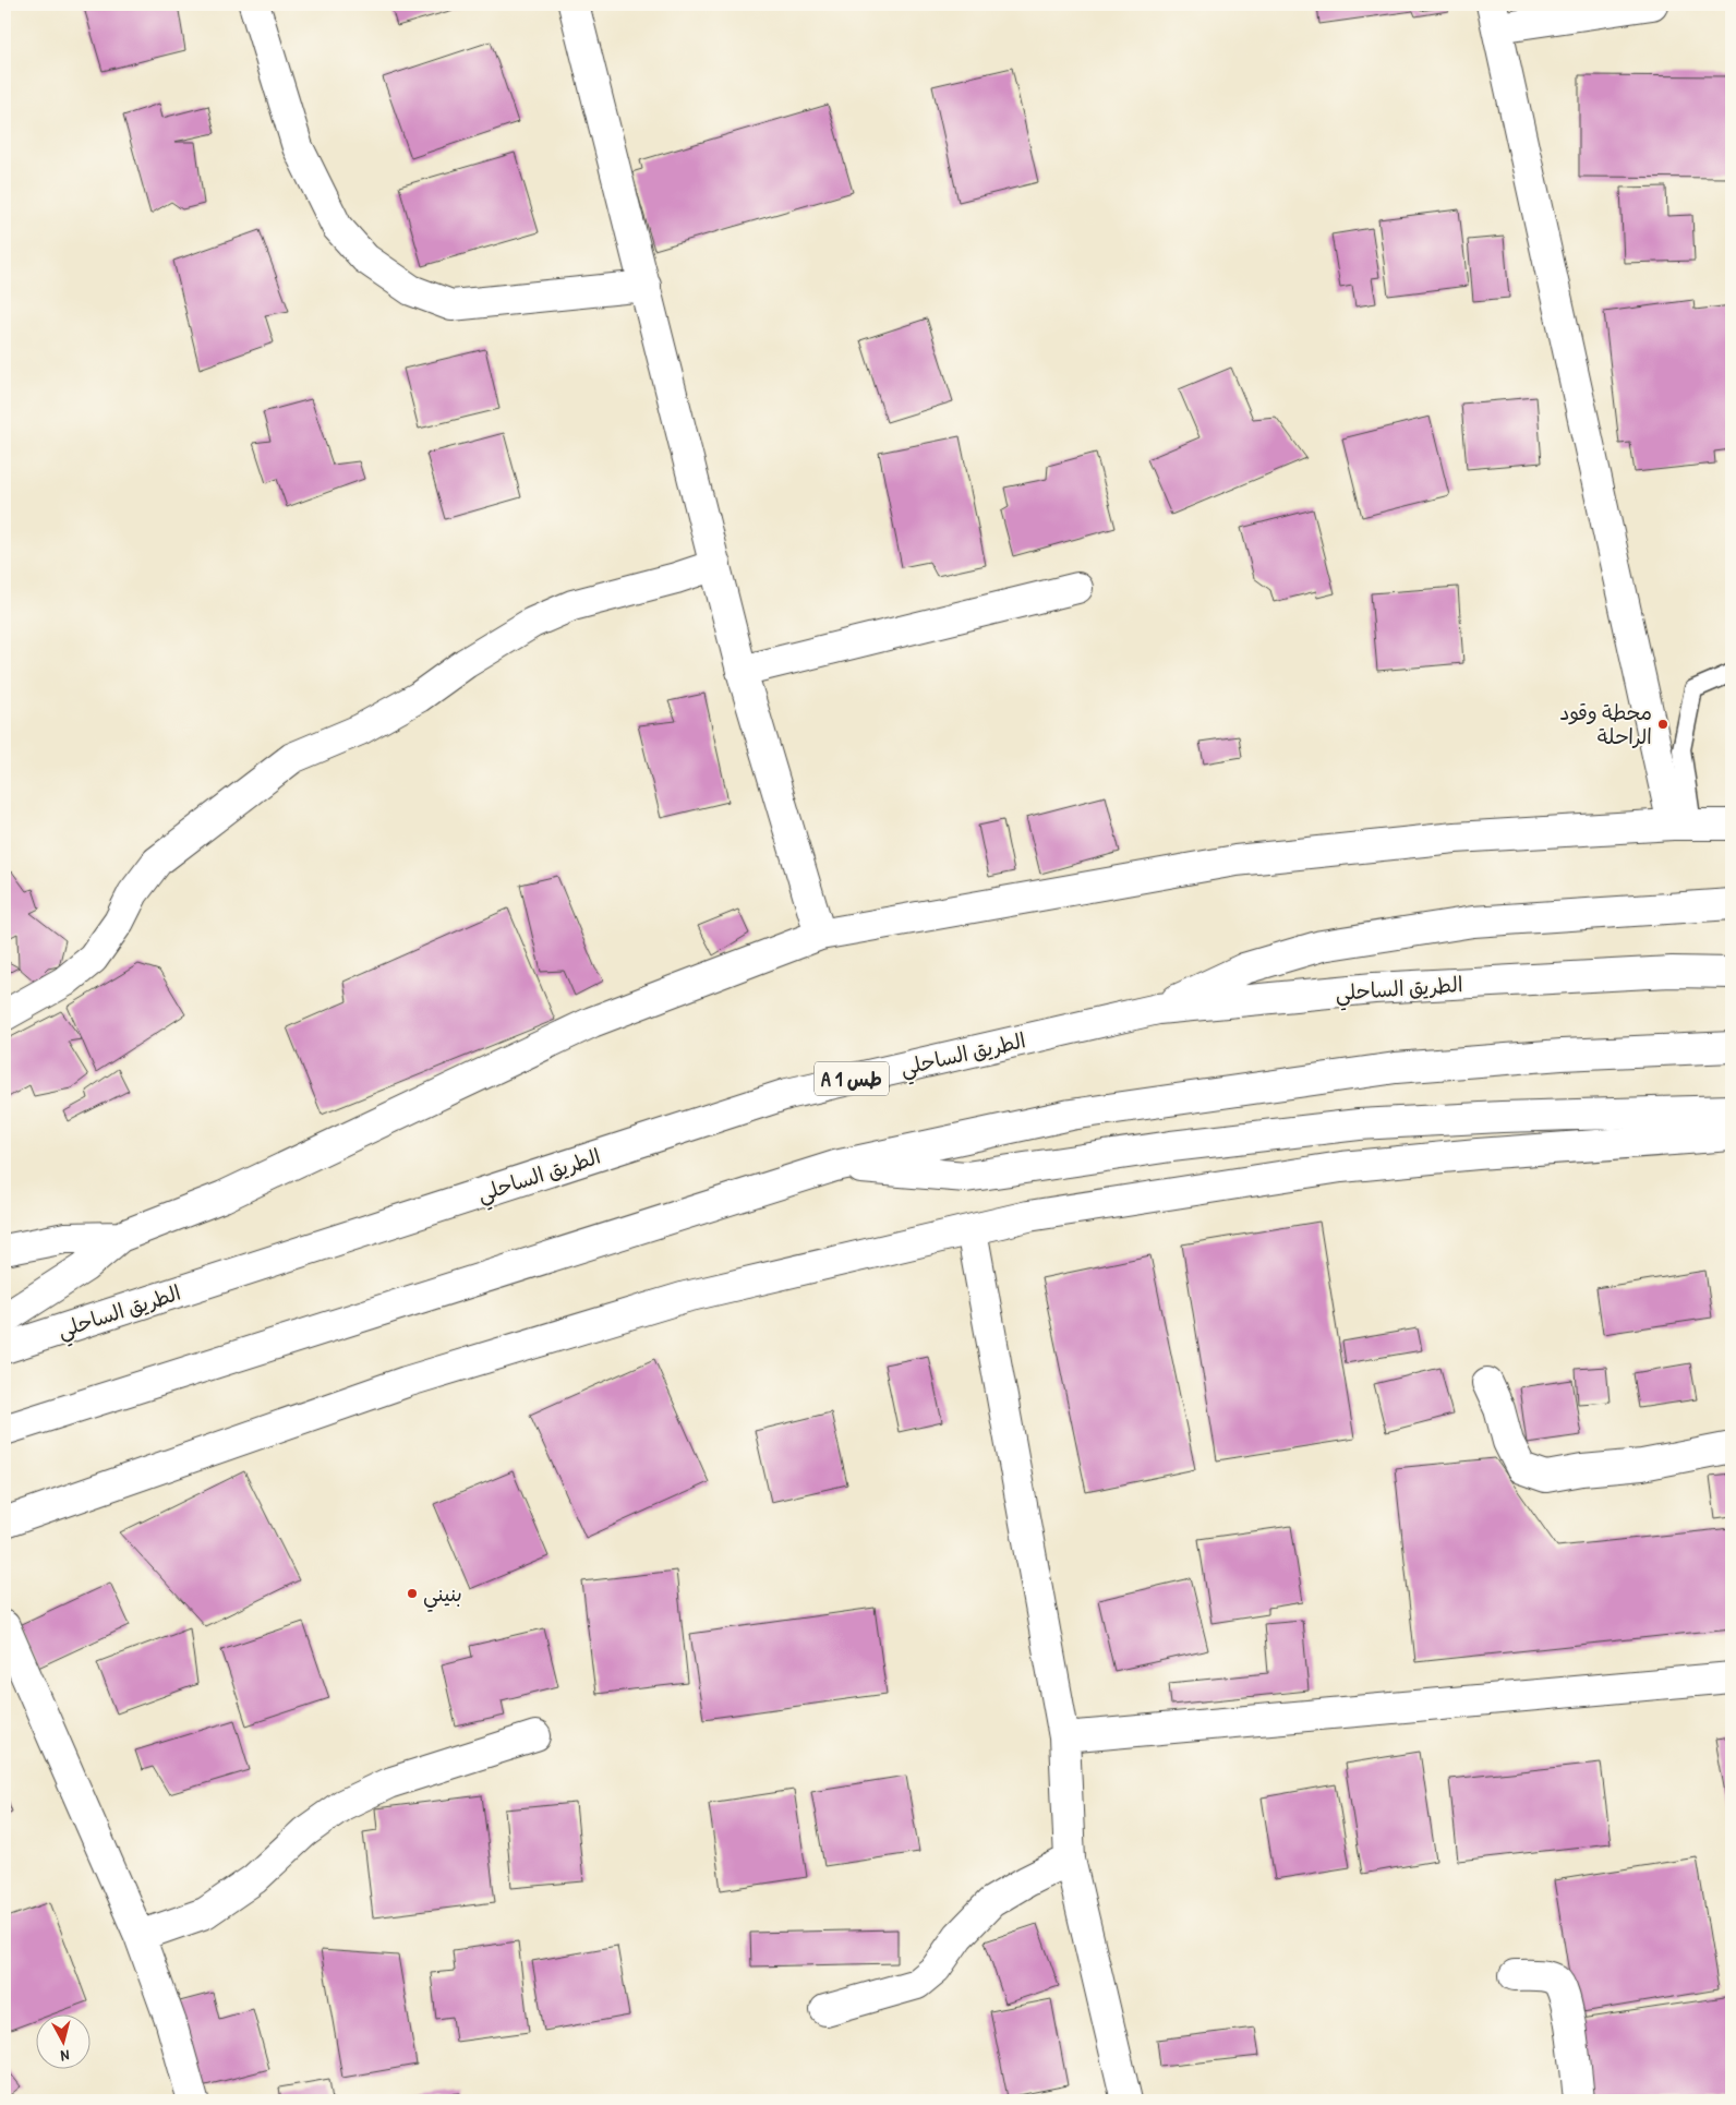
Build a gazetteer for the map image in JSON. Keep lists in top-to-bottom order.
{
  "streets": {
    "main road": ["الطريق الساحلي", "A 1 طس"]
  },
  "places": ["محطة وقود الراحلة", "بنيني"],
  "north": "bottom"
}
